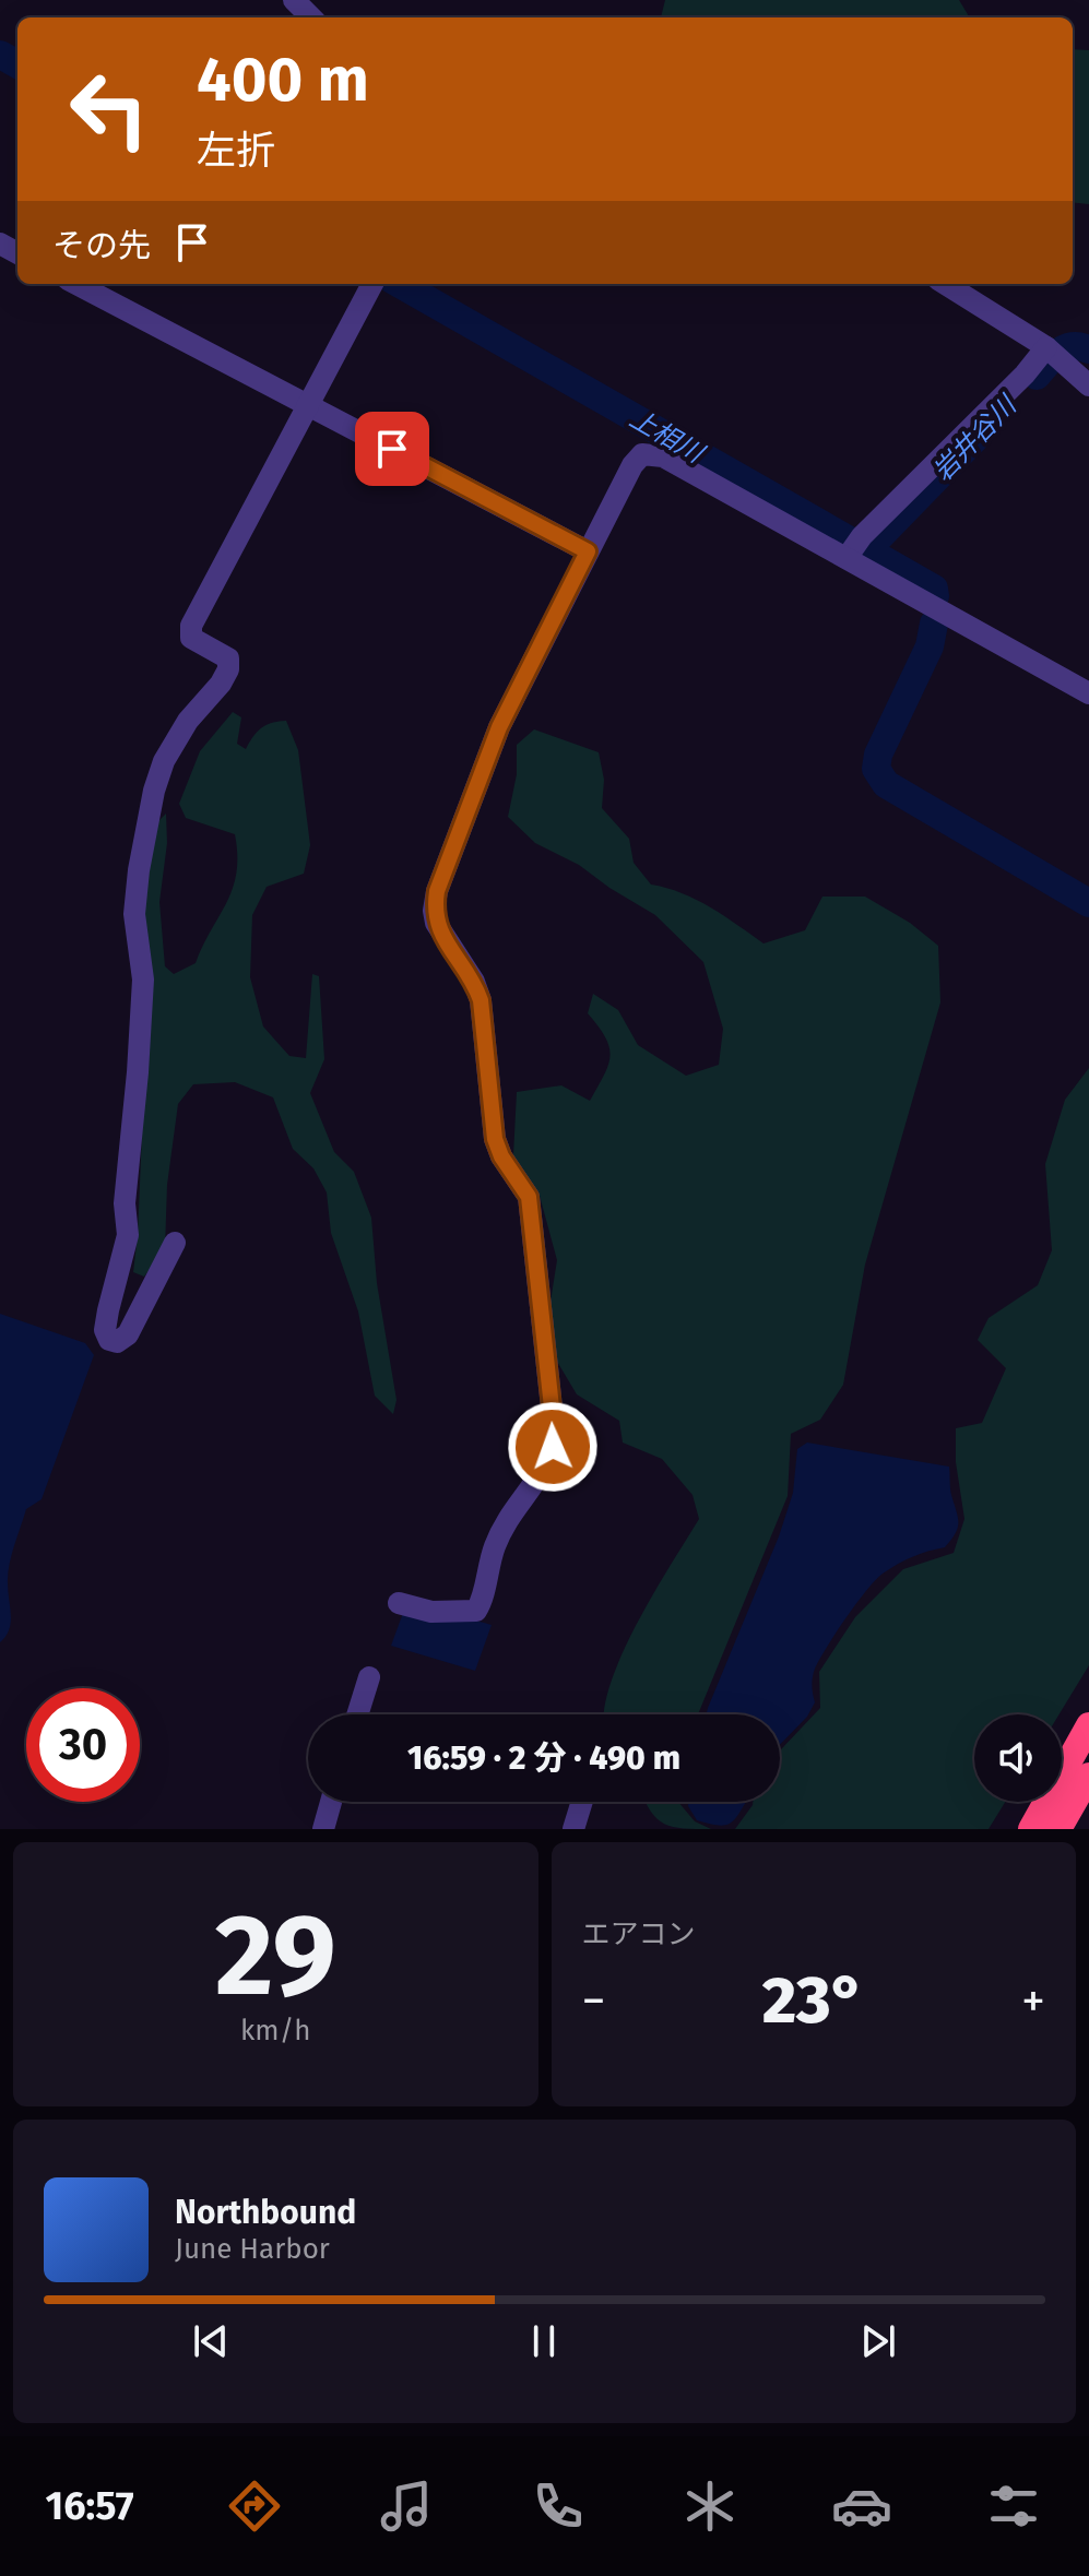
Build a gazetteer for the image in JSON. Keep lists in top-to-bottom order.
{
  "water": ["上相川", "岩井谷川"],
  "page": {
    "turn": ["400 m", "左折"],
    "then": "その先",
    "limit": "30",
    "trip": "16:59 · 2 分 · 490 m",
    "tile": [
      ["29", "km/h"],
      "エアコン"
    ],
    "heat": ["−", "23°", "+"],
    "song": ["Northbound", "June Harbor"],
    "tabs": "16:57"
  }
}
